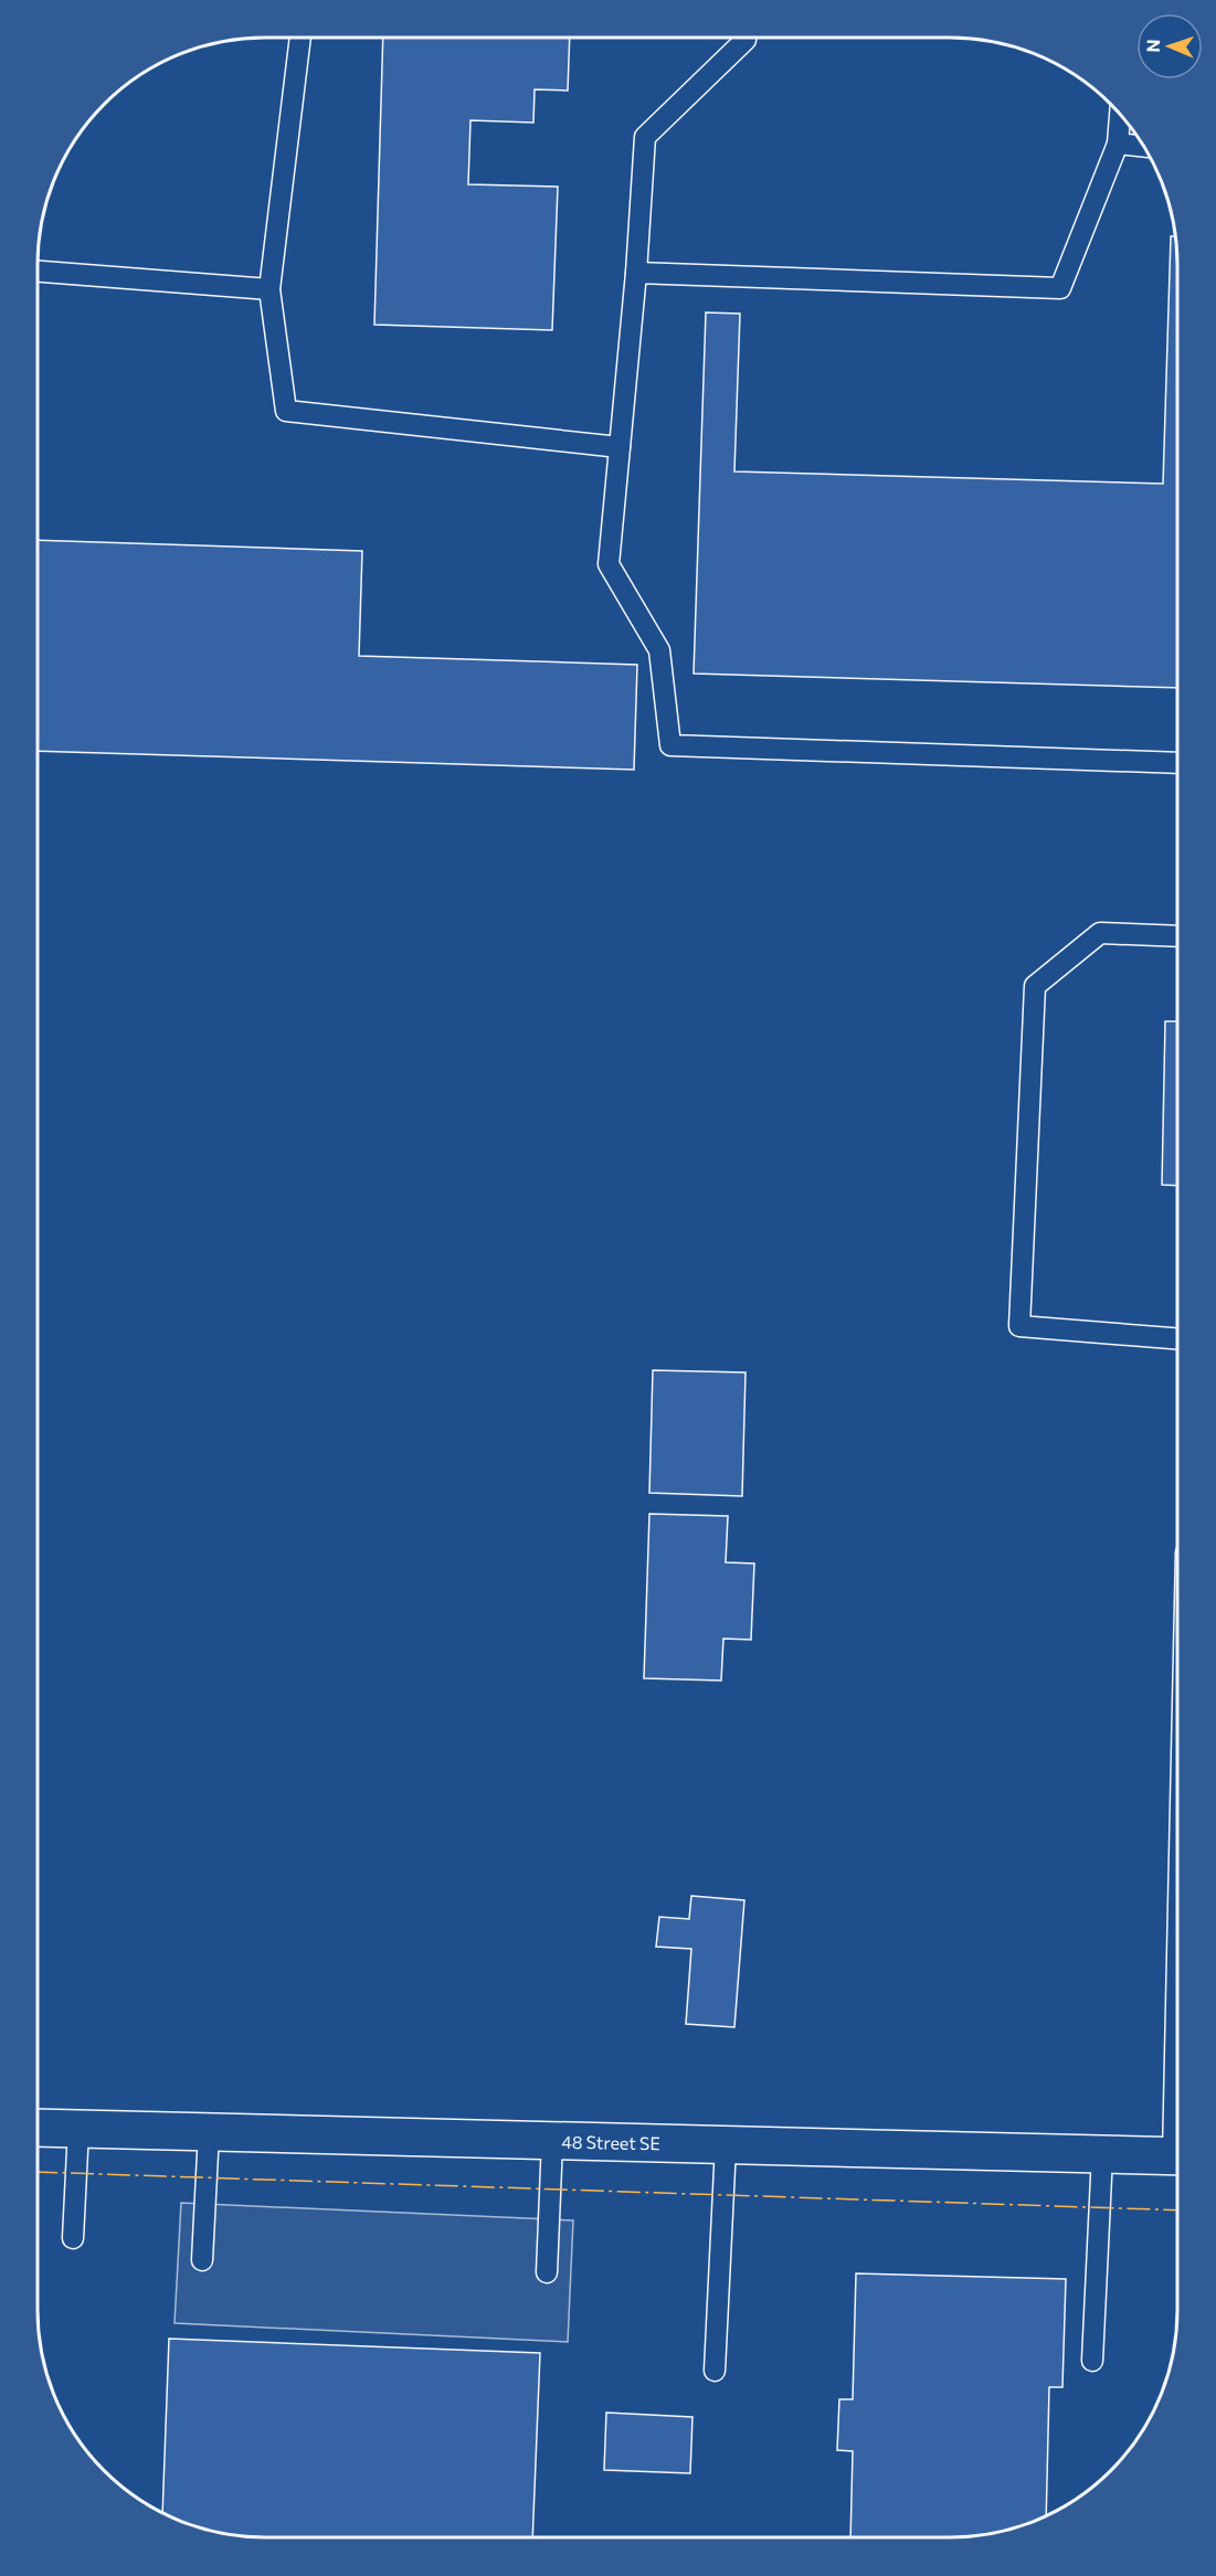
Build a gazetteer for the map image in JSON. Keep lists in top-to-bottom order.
{
  "streets": {
    "street": ["48 Street SE"]
  },
  "north": "left"
}
